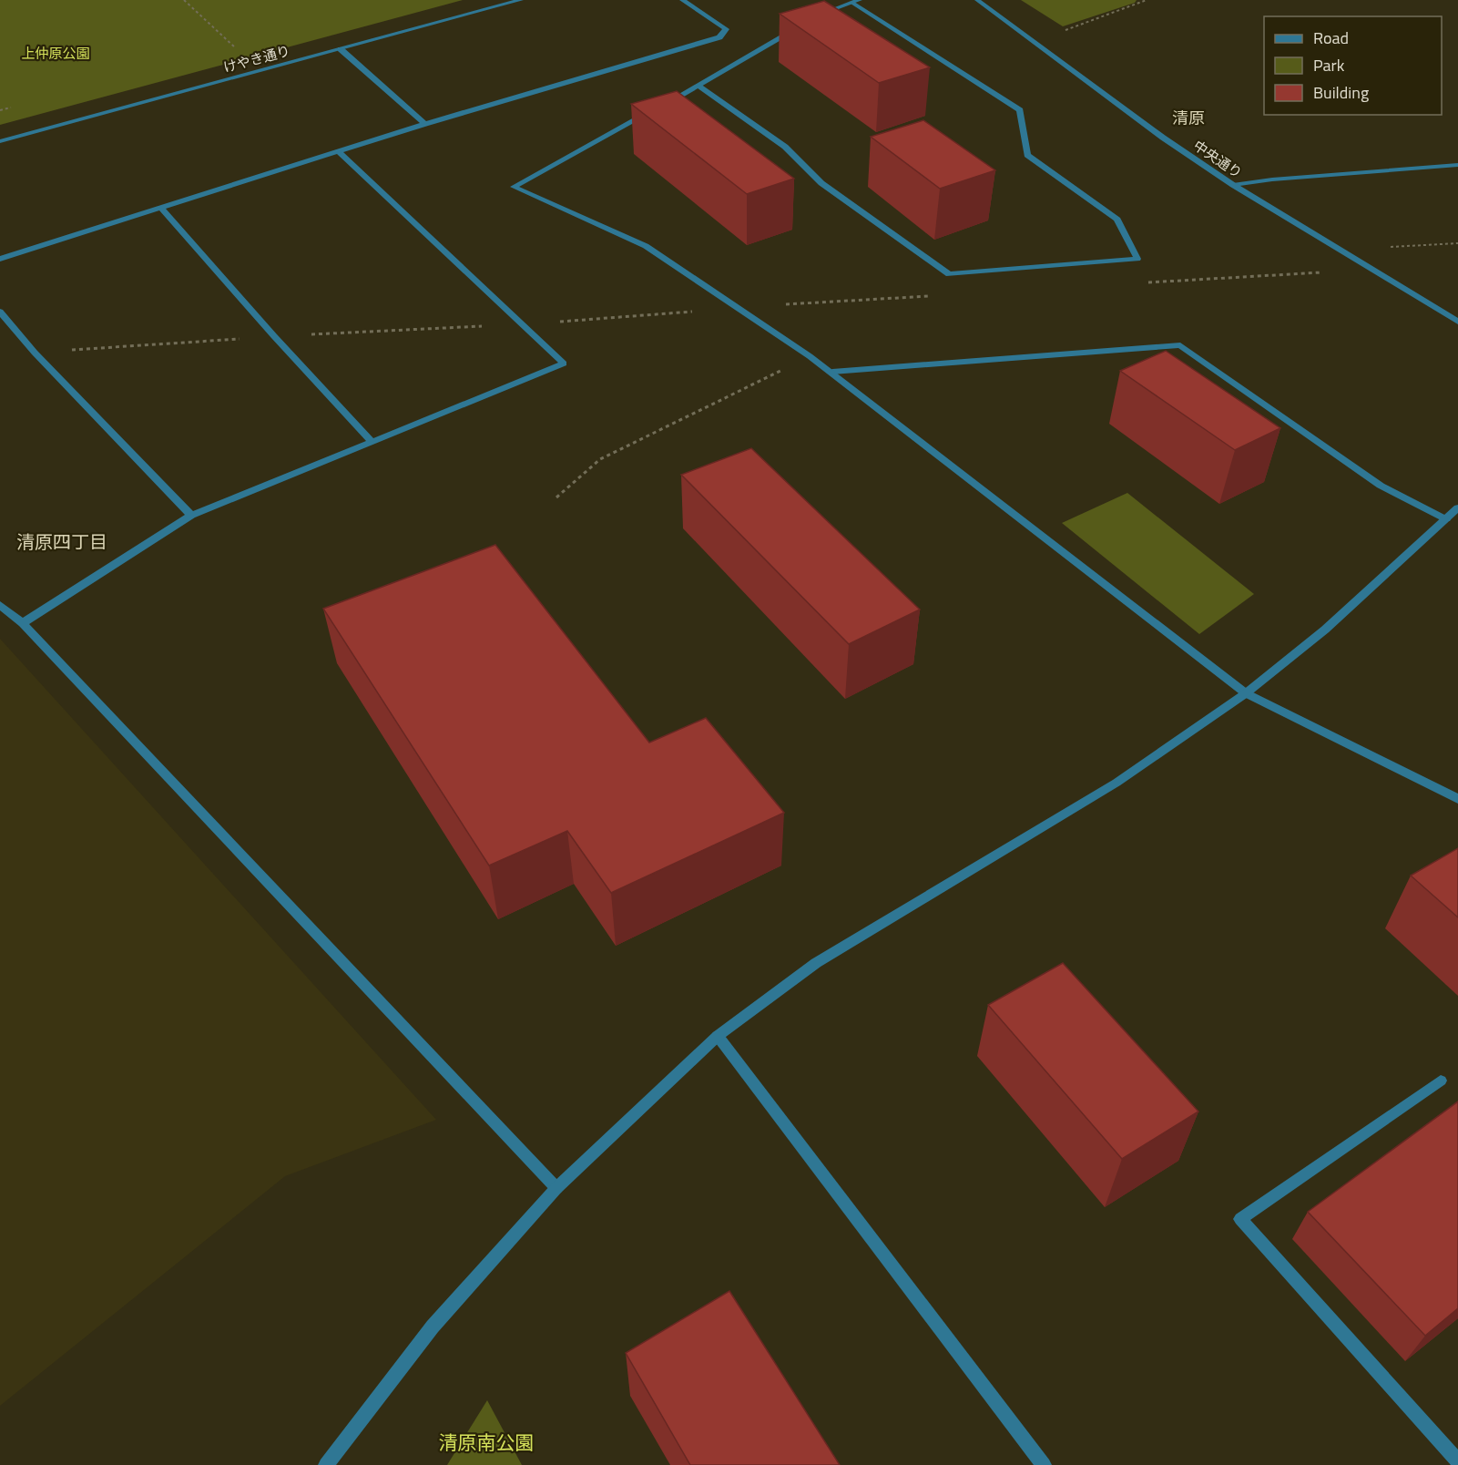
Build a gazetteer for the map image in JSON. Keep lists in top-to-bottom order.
{
  "streets": {
    "street": ["けやき通り", "中央通り"]
  },
  "districts": ["清原", "清原四丁目"],
  "parks": ["上仲原公園", "清原南公園"],
  "legend": ["Road", "Park", "Building"]
}
